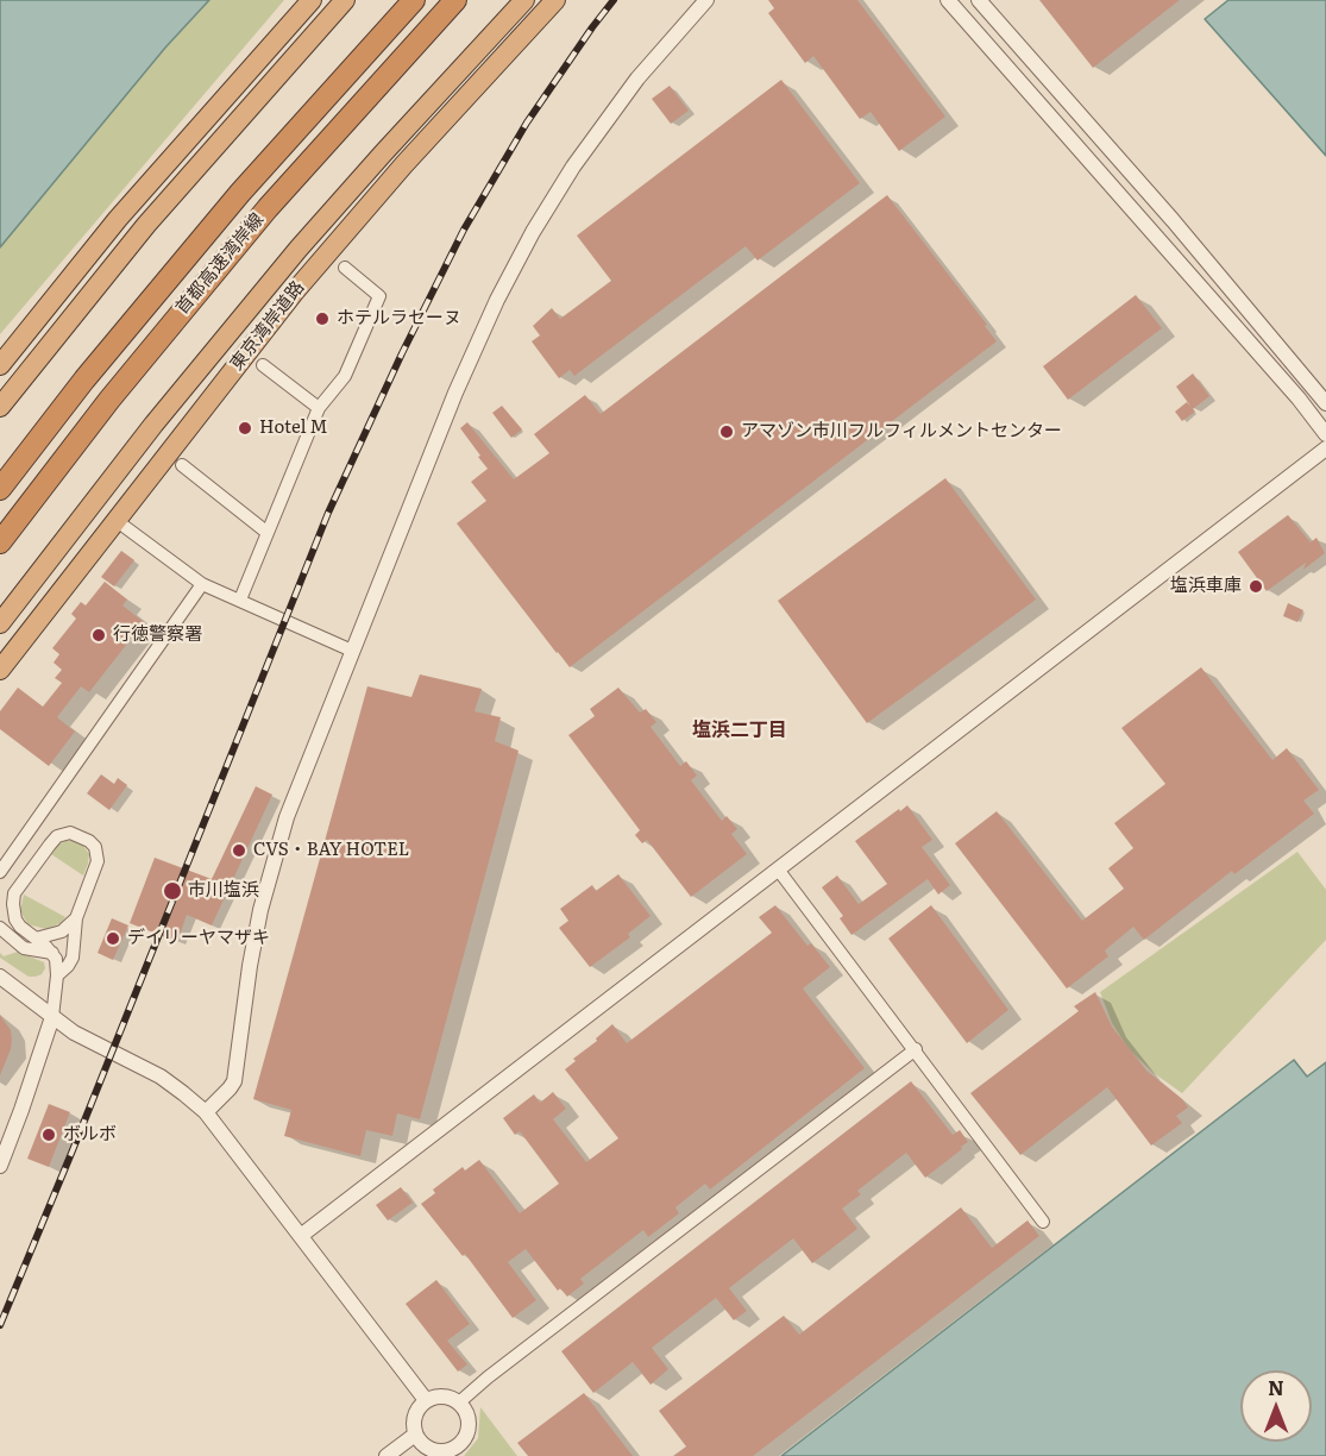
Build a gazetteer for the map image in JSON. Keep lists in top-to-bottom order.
{
  "streets": {
    "highway": ["首都高速湾岸線", "東京湾岸道路"]
  },
  "districts": ["塩浜二丁目"],
  "places": [
    "ホテルラセーヌ",
    "Hotel M",
    "アマゾン市川フルフィルメントセンター",
    "塩浜車庫",
    "行徳警察署",
    "CVS・BAY HOTEL",
    "市川塩浜",
    "デイリーヤマザキ",
    "ボルボ"
  ],
  "north": "top"
}
